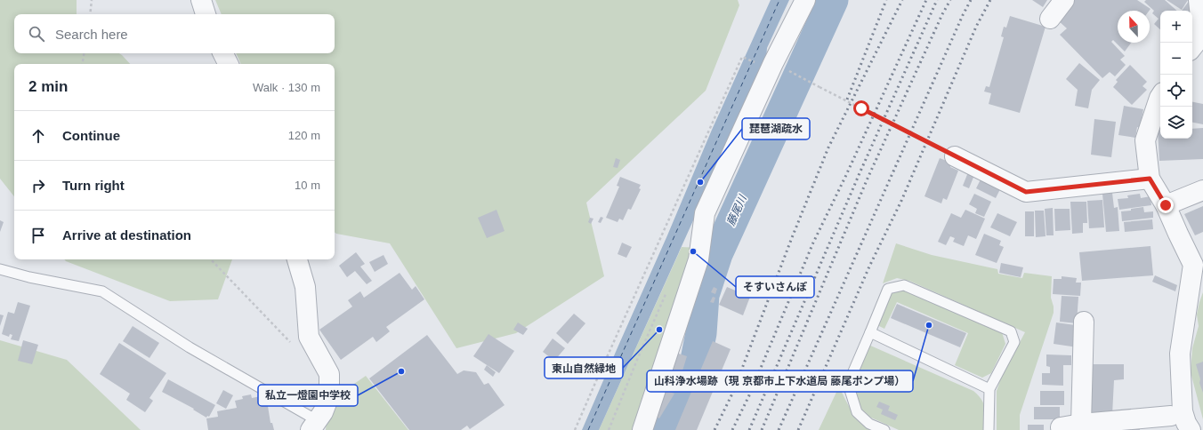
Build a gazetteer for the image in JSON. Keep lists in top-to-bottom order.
{
  "water": ["藤尾川"],
  "places": [
    "琵琶湖疏水",
    "そすいさんぽ",
    "山科浄水場跡（現 京都市上下水道局 藤尾ポンプ場）",
    "東山自然緑地",
    "私立一燈園中学校"
  ],
  "north": "top",
  "page": {
    "map_buttons": ["+", "−"],
    "search": "Search here",
    "heading": ["2 min", "Walk · 130 m"],
    "list": [
      ["Continue", "120 m"],
      ["Turn right", "10 m"],
      "Arrive at destination"
    ]
  }
}
